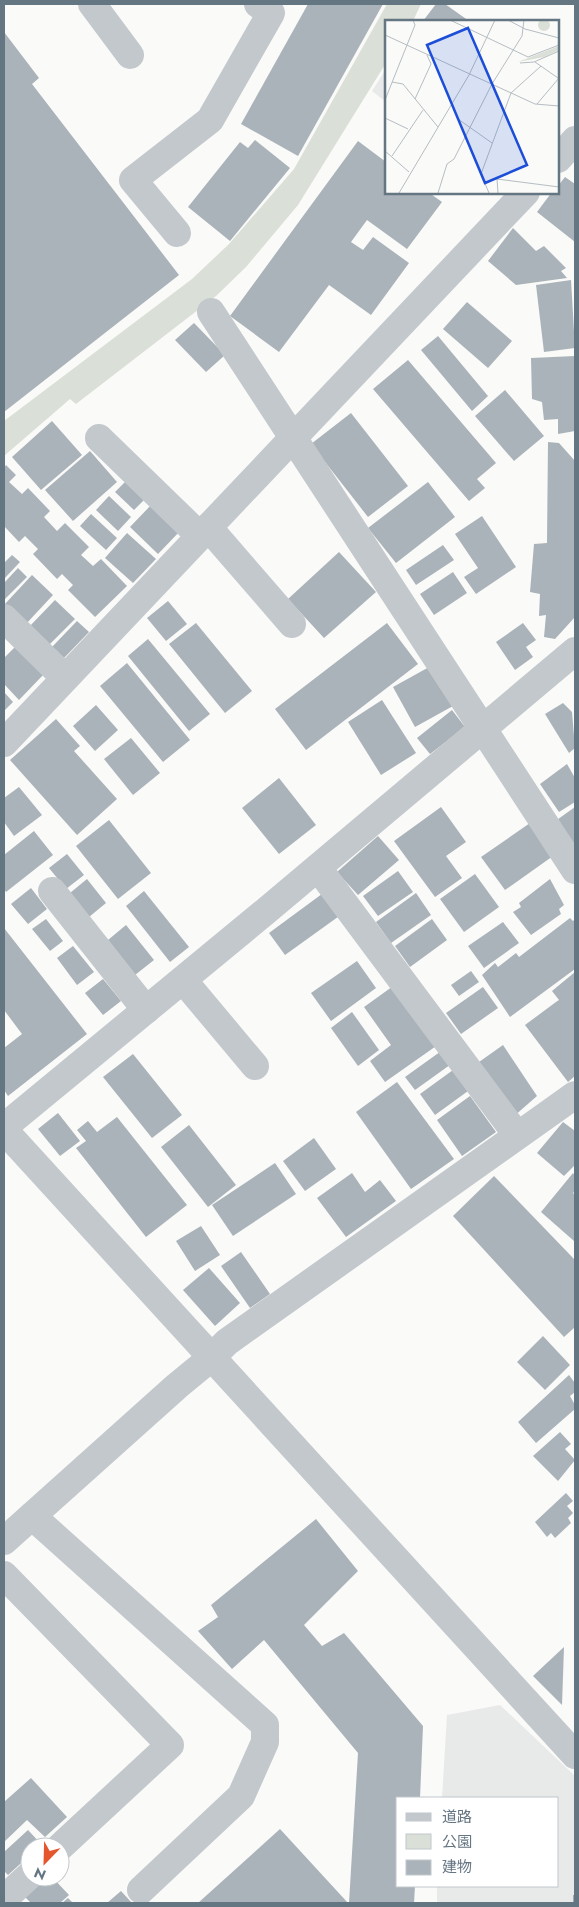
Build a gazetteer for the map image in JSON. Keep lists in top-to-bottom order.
{
  "legend": ["道路", "公園", "建物"],
  "north": "bottom left"
}
